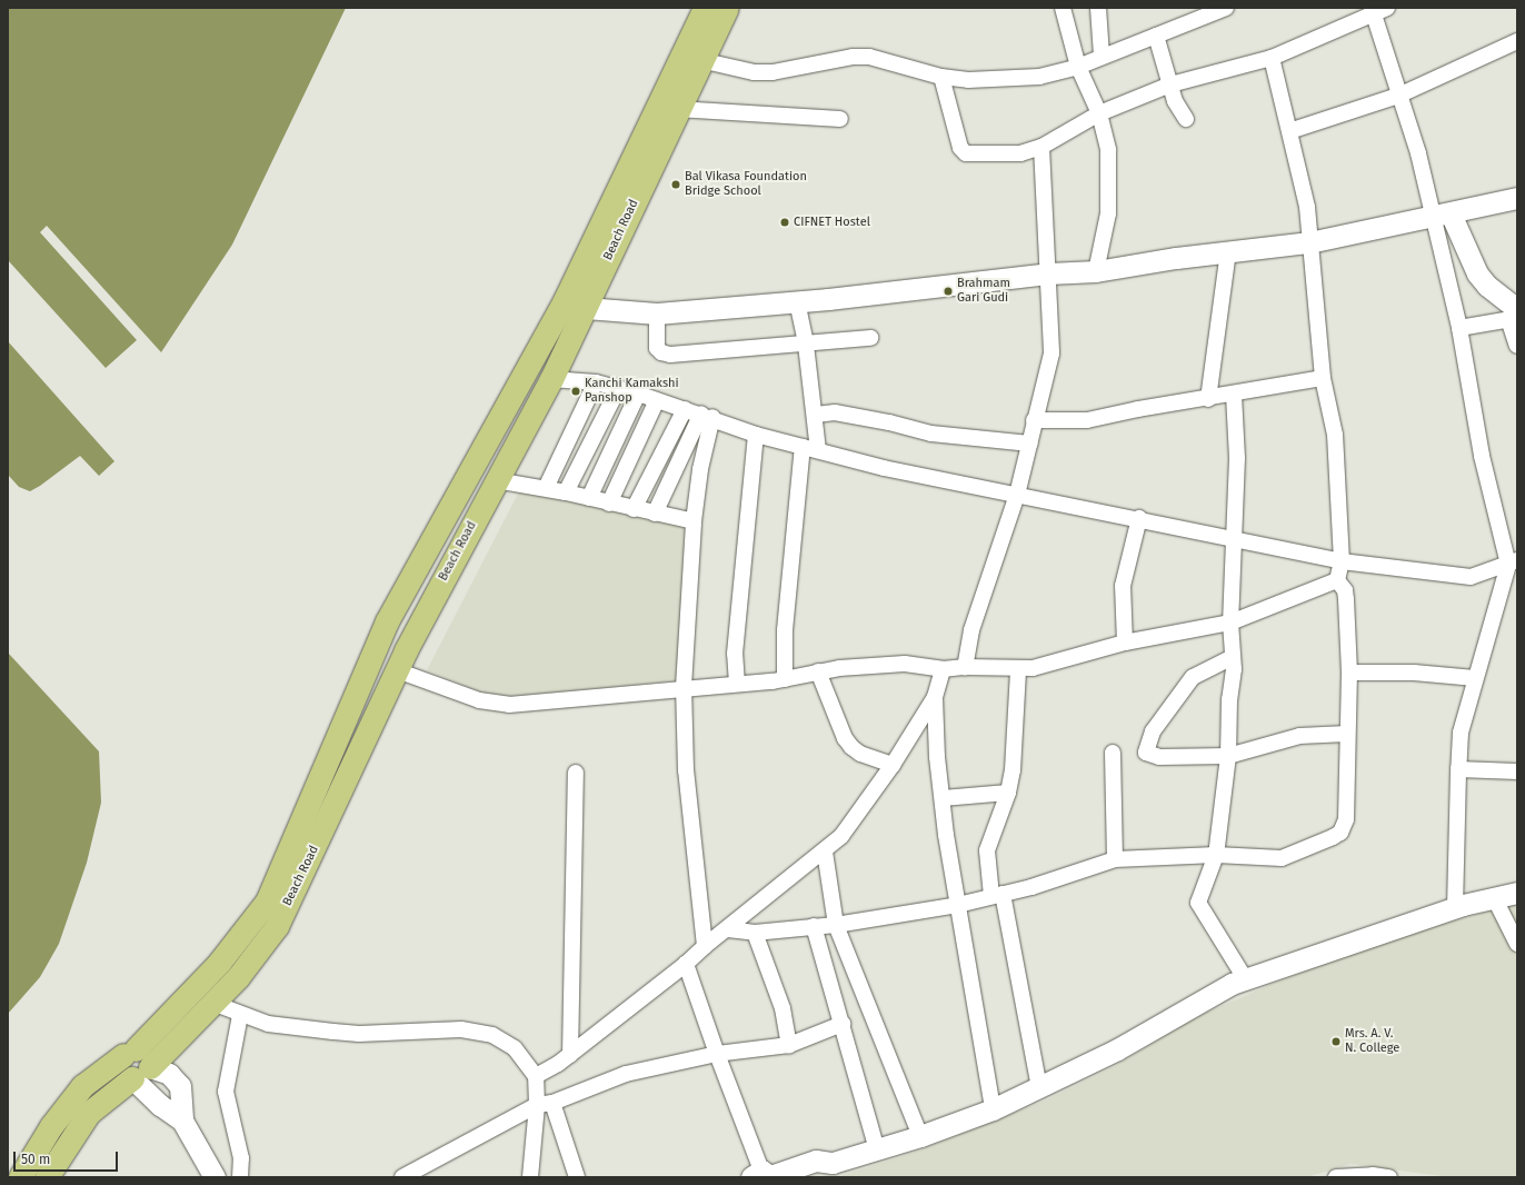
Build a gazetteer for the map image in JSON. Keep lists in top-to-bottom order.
{
  "streets": {
    "main road": ["Beach Road"]
  },
  "places": [
    "Bal Vikasa Foundation Bridge School",
    "CIFNET Hostel",
    "Brahmam Gari Gudi",
    "Kanchi Kamakshi Panshop",
    "Mrs. A. V. N. College"
  ],
  "scale_bar": "50 m"
}
